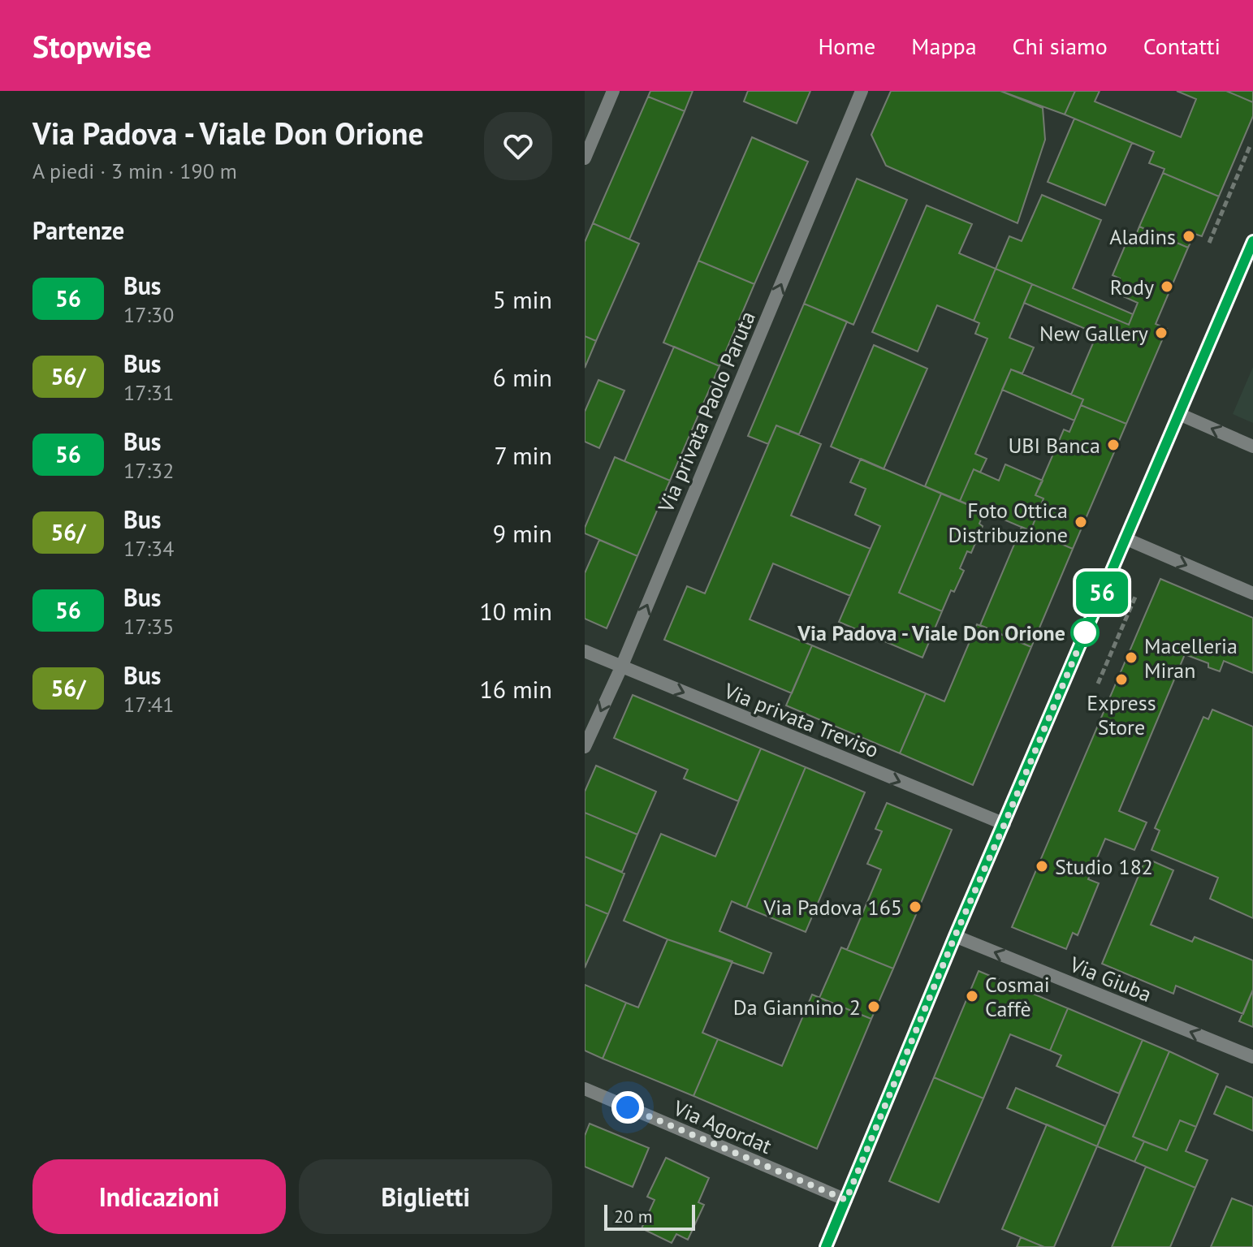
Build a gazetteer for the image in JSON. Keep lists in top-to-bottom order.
{
  "streets": {
    "street": [
      "Via privata Paolo Paruta",
      "Via privata Treviso",
      "Via Giuba",
      "Via Agordat"
    ]
  },
  "crossings": [
    ["Via privata Paolo Paruta", "Via privata Treviso"]
  ],
  "one_way": ["Via privata Treviso", "Via Giuba"],
  "places": [
    "Aladins",
    "Rody",
    "New Gallery",
    "UBI Banca",
    "Foto Ottica Distribuzione",
    "Via Padova - Viale Don Orione",
    "Macelleria Miran",
    "Express Store",
    "Studio 182",
    "Via Padova 165",
    "Cosmai Caffè",
    "Da Giannino 2"
  ],
  "lines": ["bus line 56"],
  "scale_bar": "20 m",
  "page": {
    "header": "Stopwise",
    "nav": [
      "Home",
      "Mappa",
      "Chi siamo",
      "Contatti"
    ],
    "heading": [
      ["Via Padova - Viale Don Orione", "A piedi · 3 min · 190 m"],
      "Partenze"
    ],
    "on_map": "56",
    "list": [
      {
        "mark": "56",
        "name": "Bus",
        "note": "17:30",
        "value": "5 min"
      },
      {
        "mark": "56/",
        "name": "Bus",
        "note": "17:31",
        "value": "6 min"
      },
      {
        "mark": "56",
        "name": "Bus",
        "note": "17:32",
        "value": "7 min"
      },
      {
        "mark": "56/",
        "name": "Bus",
        "note": "17:34",
        "value": "9 min"
      },
      {
        "mark": "56",
        "name": "Bus",
        "note": "17:35",
        "value": "10 min"
      },
      {
        "mark": "56/",
        "name": "Bus",
        "note": "17:41",
        "value": "16 min"
      }
    ],
    "buttons": ["Indicazioni", "Biglietti"],
    "scale": "20 m"
  }
}
